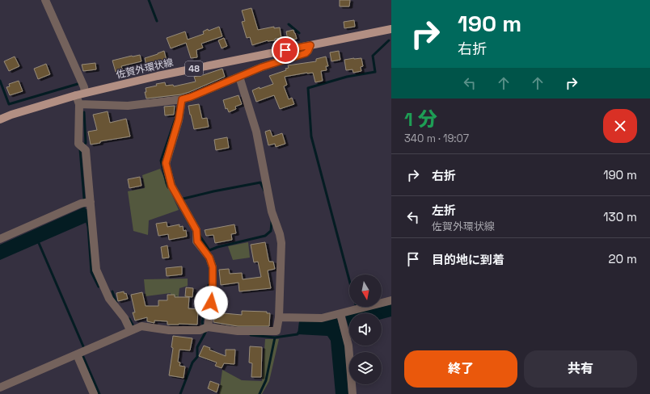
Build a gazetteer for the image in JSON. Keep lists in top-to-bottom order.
{
  "streets": {
    "main road": ["佐賀外環状線", "48"]
  },
  "north": "bottom",
  "page": {
    "turn": ["190 m", "右折"],
    "heading": ["1 分", "340 m · 19:07"],
    "list": [
      {
        "name": "右折",
        "value": "190 m"
      },
      {
        "name": "左折",
        "note": "佐賀外環状線",
        "value": "130 m"
      },
      {
        "name": "目的地に到着",
        "value": "20 m"
      }
    ],
    "buttons": ["終了", "共有"]
  }
}
